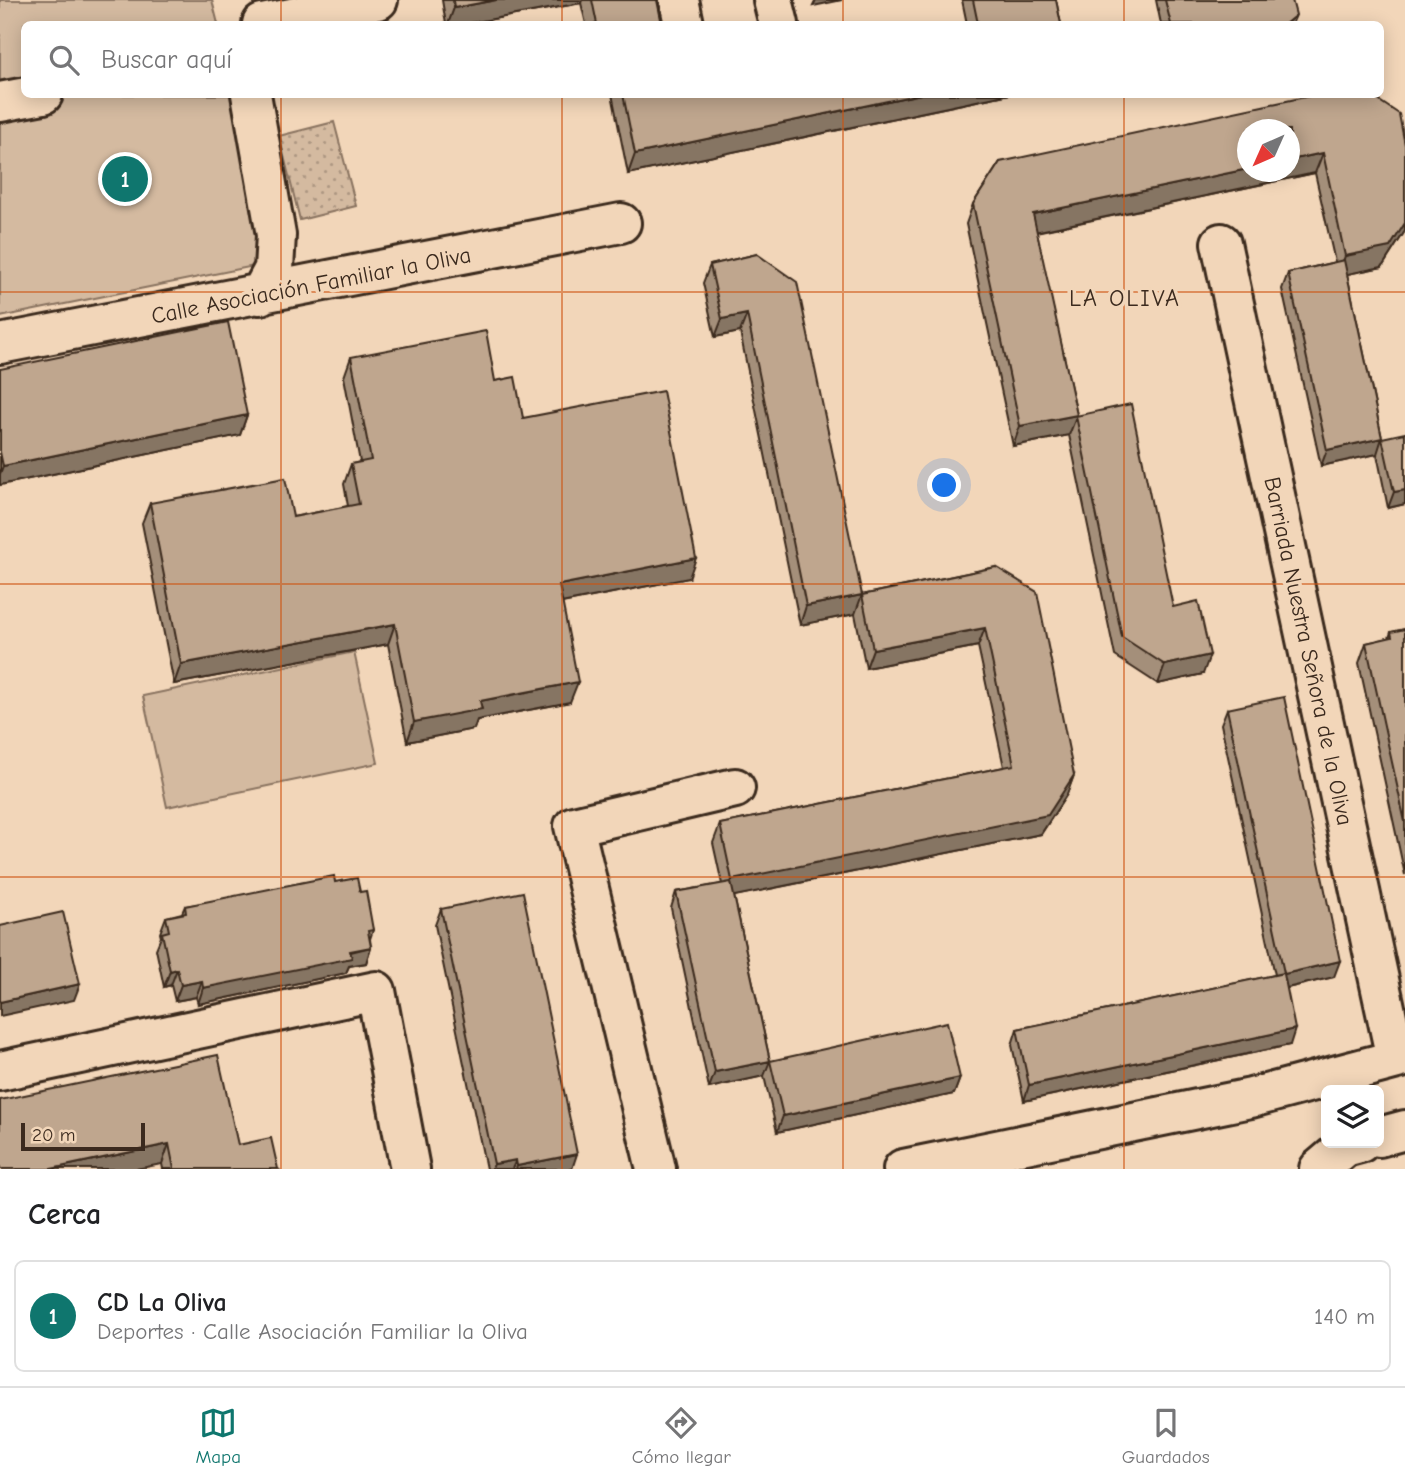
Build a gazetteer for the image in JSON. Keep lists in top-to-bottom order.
{
  "streets": {
    "street": ["Calle Asociación Familiar la Oliva", "Barriada Nuestra Señora de la Oliva"]
  },
  "districts": ["LA OLIVA"],
  "scale_bar": "20 m",
  "north": "bottom left",
  "page": {
    "search": "Buscar aquí",
    "pins": "1",
    "scale": "20 m",
    "heading": "Cerca",
    "list": [
      {
        "mark": "1",
        "name": "CD La Oliva",
        "note": "Deportes · Calle Asociación Familiar la Oliva",
        "value": "140 m"
      }
    ],
    "nav": ["Mapa", "Cómo llegar", "Guardados"]
  }
}
